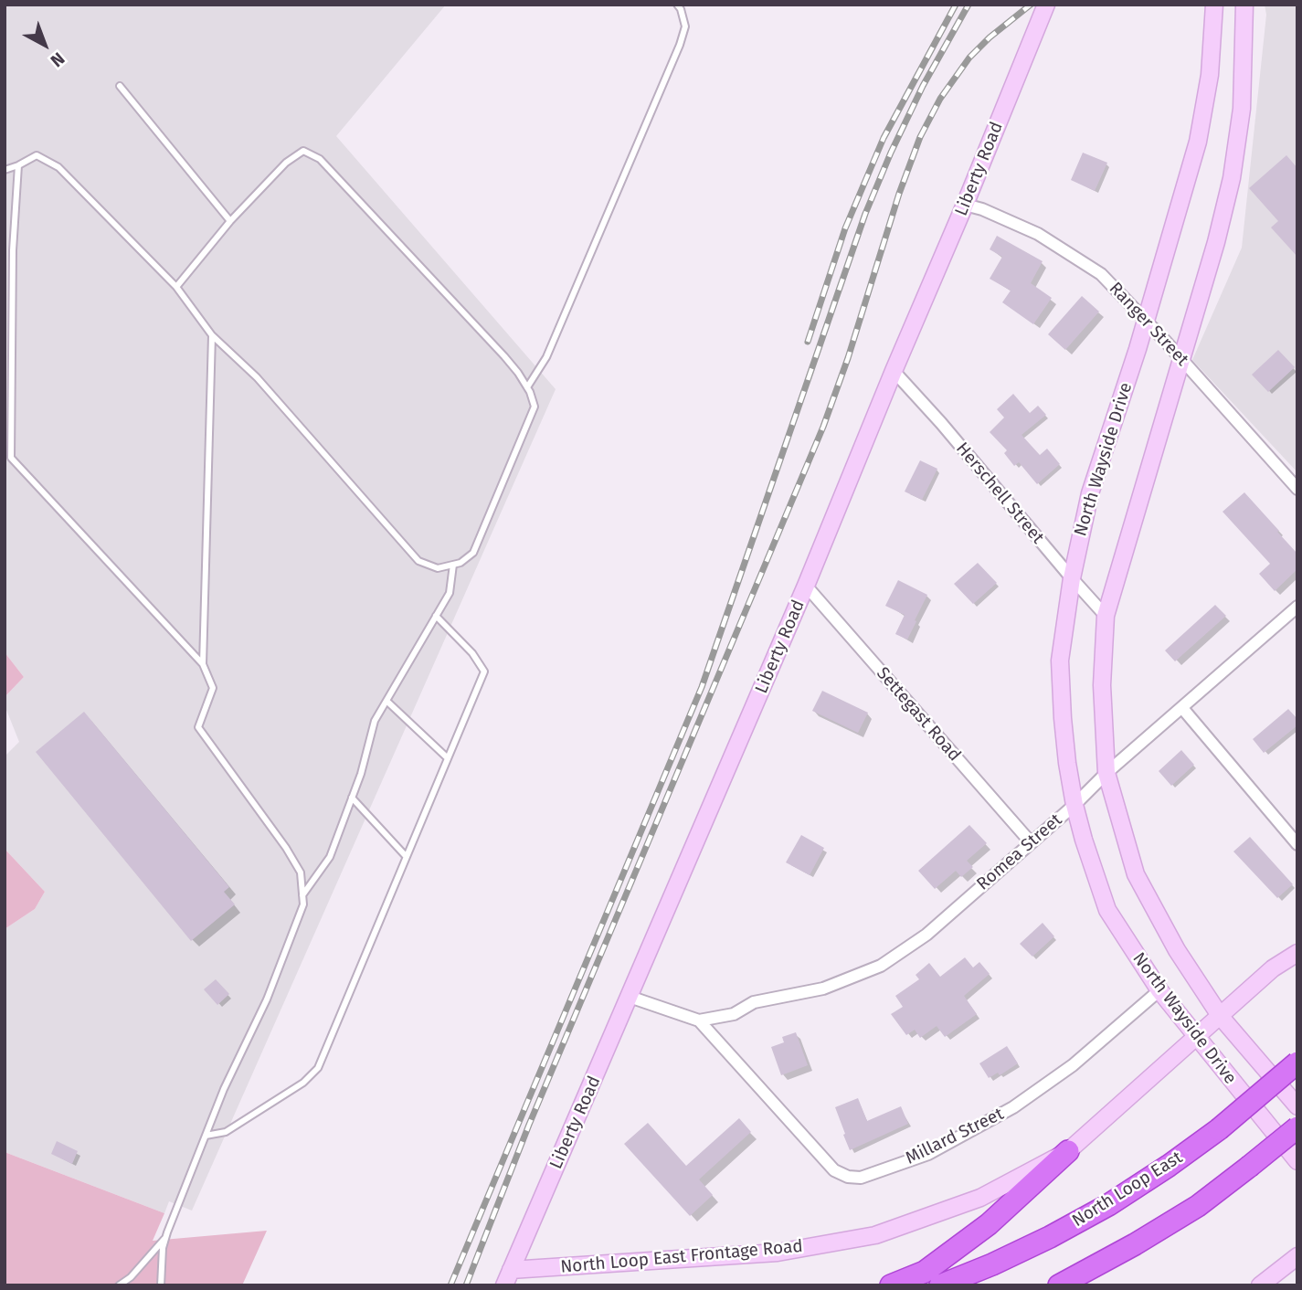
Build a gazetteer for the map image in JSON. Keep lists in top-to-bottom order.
{
  "streets": {
    "highway": ["North Loop East"],
    "main road": ["Liberty Road", "North Wayside Drive", "North Loop East Frontage Road"],
    "street": [
      "Ranger Street",
      "Herschell Street",
      "Settegast Road",
      "Romea Street",
      "Millard Street"
    ]
  },
  "crossings": [
    ["Liberty Road", "Ranger Street"],
    ["Liberty Road", "Herschell Street"],
    ["Liberty Road", "Settegast Road"],
    ["Liberty Road", "Millard Street"],
    ["Liberty Road", "North Loop East Frontage Road"],
    ["Ranger Street", "North Wayside Drive"],
    ["North Wayside Drive", "Herschell Street"],
    ["North Wayside Drive", "Romea Street"],
    ["North Wayside Drive", "Millard Street"],
    ["North Wayside Drive", "North Loop East Frontage Road"],
    ["Settegast Road", "Romea Street"],
    ["Romea Street", "Millard Street"]
  ],
  "north": "bottom right"
}
